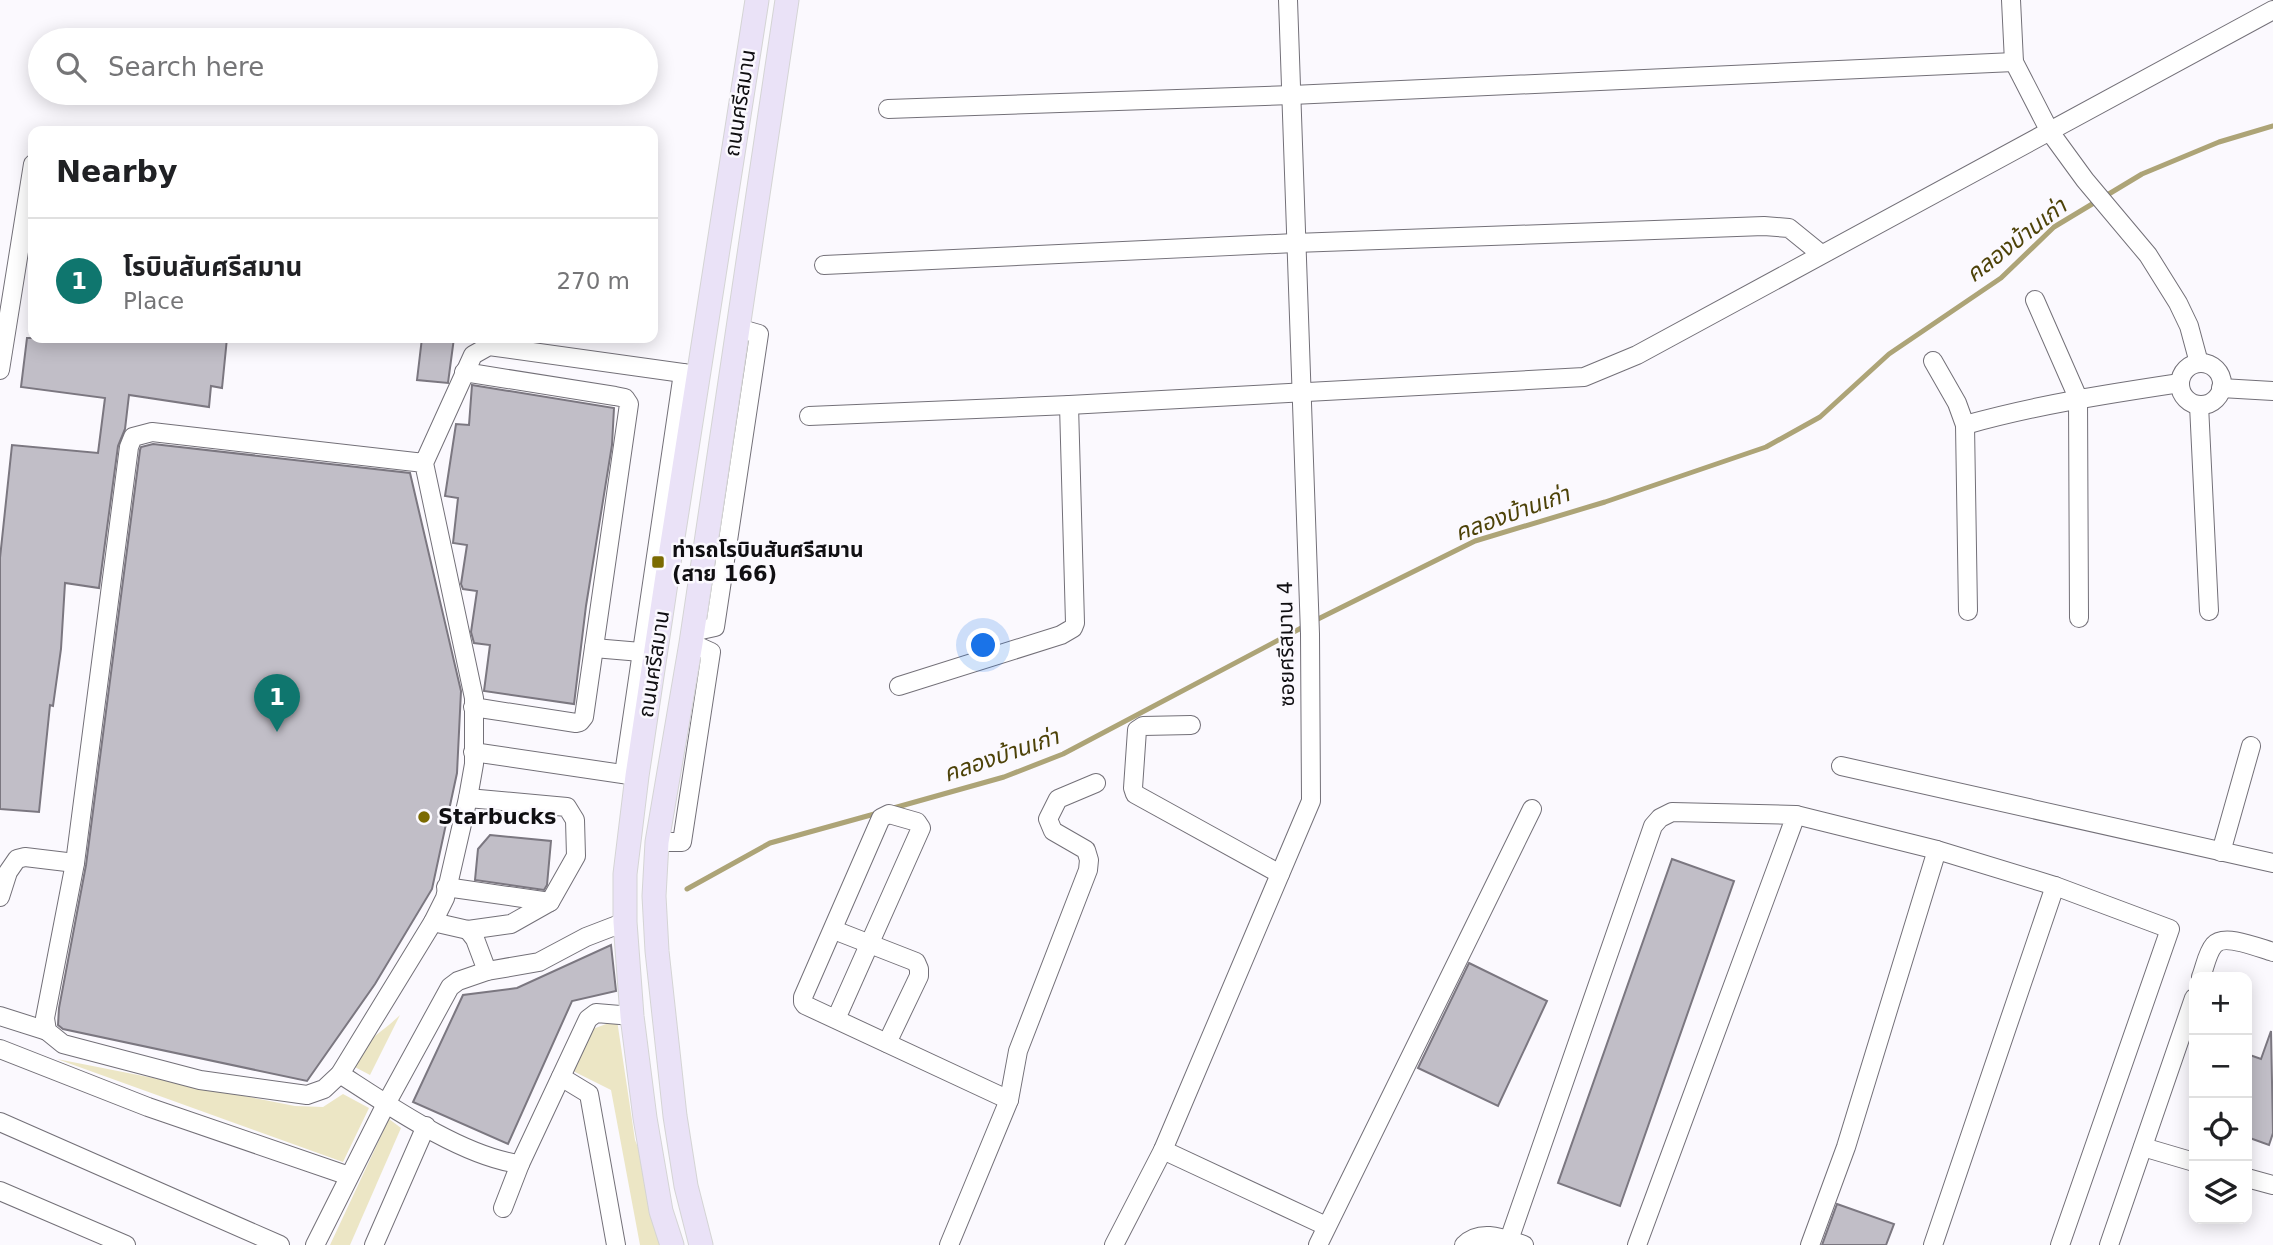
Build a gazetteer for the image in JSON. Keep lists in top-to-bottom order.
{
  "streets": {
    "main road": ["ถนนศรีสมาน"],
    "street": ["ซอยศรีสมาน 4"]
  },
  "water": ["คลองบ้านเก่า"],
  "places": {
    "transit": ["ท่ารถโรบินสันศรีสมาน (สาย 166)"],
    "other": ["Starbucks"]
  },
  "page": {
    "search": "Search here",
    "heading": "Nearby",
    "list": [
      {
        "mark": "1",
        "name": "โรบินสันศรีสมาน",
        "note": "Place",
        "value": "270 m"
      }
    ],
    "pins": "1",
    "map_buttons": ["+", "−"]
  }
}
